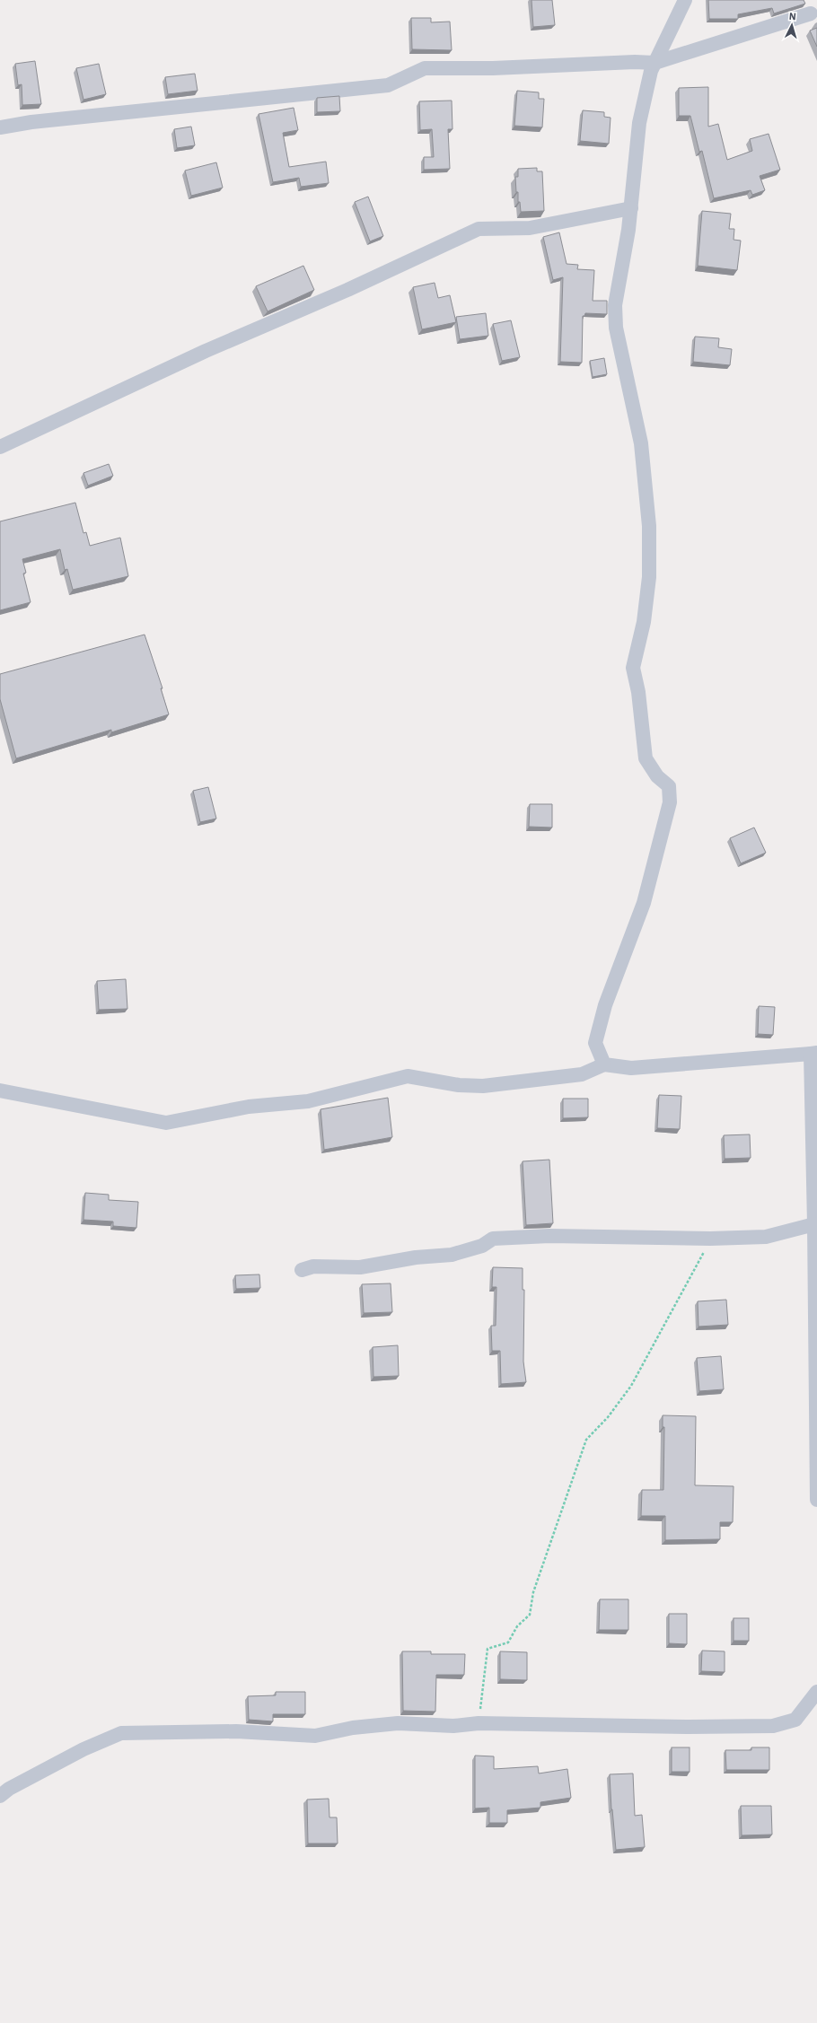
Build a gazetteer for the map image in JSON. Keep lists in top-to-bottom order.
{
  "north": "top"
}
